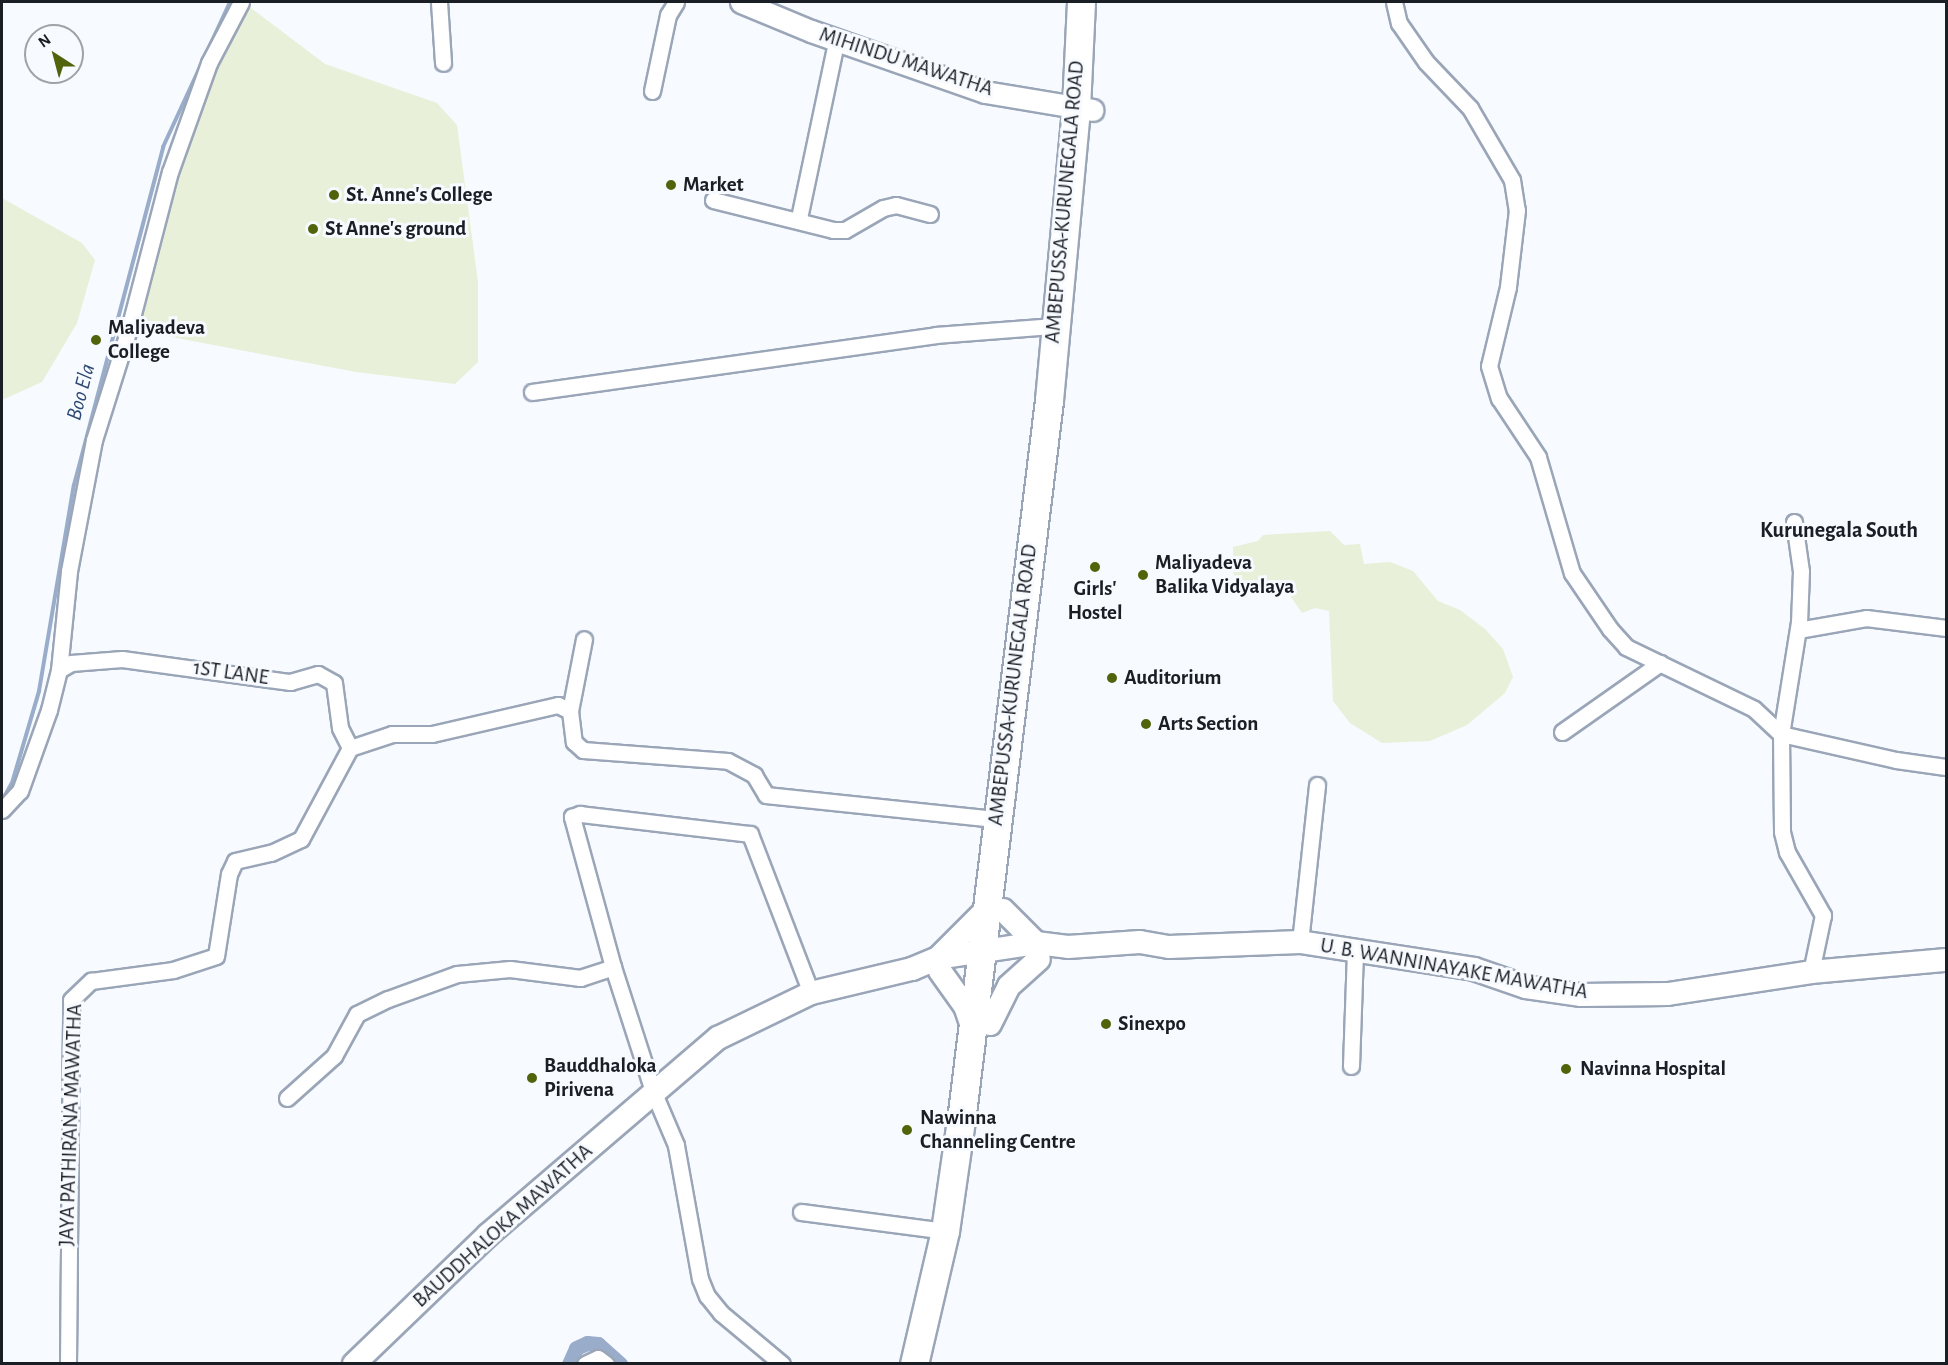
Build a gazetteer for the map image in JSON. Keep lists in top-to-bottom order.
{
  "streets": {
    "highway": ["AMBEPUSSA-KURUNEGALA ROAD"],
    "main road": ["U. B. WANNINAYAKE MAWATHA", "BAUDDHALOKA MAWATHA"],
    "street": ["MIHINDU MAWATHA", "1ST LANE", "JAYA PATHIRANA MAWATHA"]
  },
  "crossings": [
    ["MIHINDU MAWATHA", "AMBEPUSSA-KURUNEGALA ROAD"],
    ["AMBEPUSSA-KURUNEGALA ROAD", "U. B. WANNINAYAKE MAWATHA"],
    ["AMBEPUSSA-KURUNEGALA ROAD", "BAUDDHALOKA MAWATHA"],
    ["1ST LANE", "JAYA PATHIRANA MAWATHA"],
    ["U. B. WANNINAYAKE MAWATHA", "BAUDDHALOKA MAWATHA"]
  ],
  "districts": ["Kurunegala South"],
  "water": ["Boo Ela"],
  "places": [
    "Market",
    "St. Anne's College",
    "St Anne's ground",
    "Maliyadeva College",
    "Girls' Hostel",
    "Maliyadeva Balika Vidyalaya",
    "Auditorium",
    "Arts Section",
    "Sinexpo",
    "Navinna Hospital",
    "Bauddhaloka Pirivena",
    "Nawinna Channeling Centre"
  ],
  "north": "top left"
}
